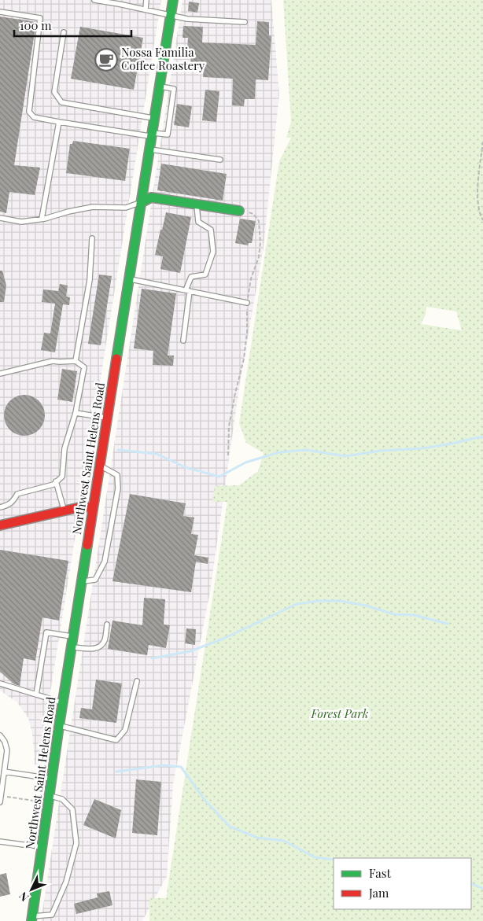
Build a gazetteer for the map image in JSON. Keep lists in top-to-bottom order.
{
  "streets": {
    "main road": ["Northwest Saint Helens Road"]
  },
  "parks": ["Forest Park"],
  "places": {
    "cafe": ["Nossa Familia Coffee Roastery"]
  },
  "legend": ["Fast", "Jam"],
  "scale_bar": "100 m",
  "north": "bottom left"
}
